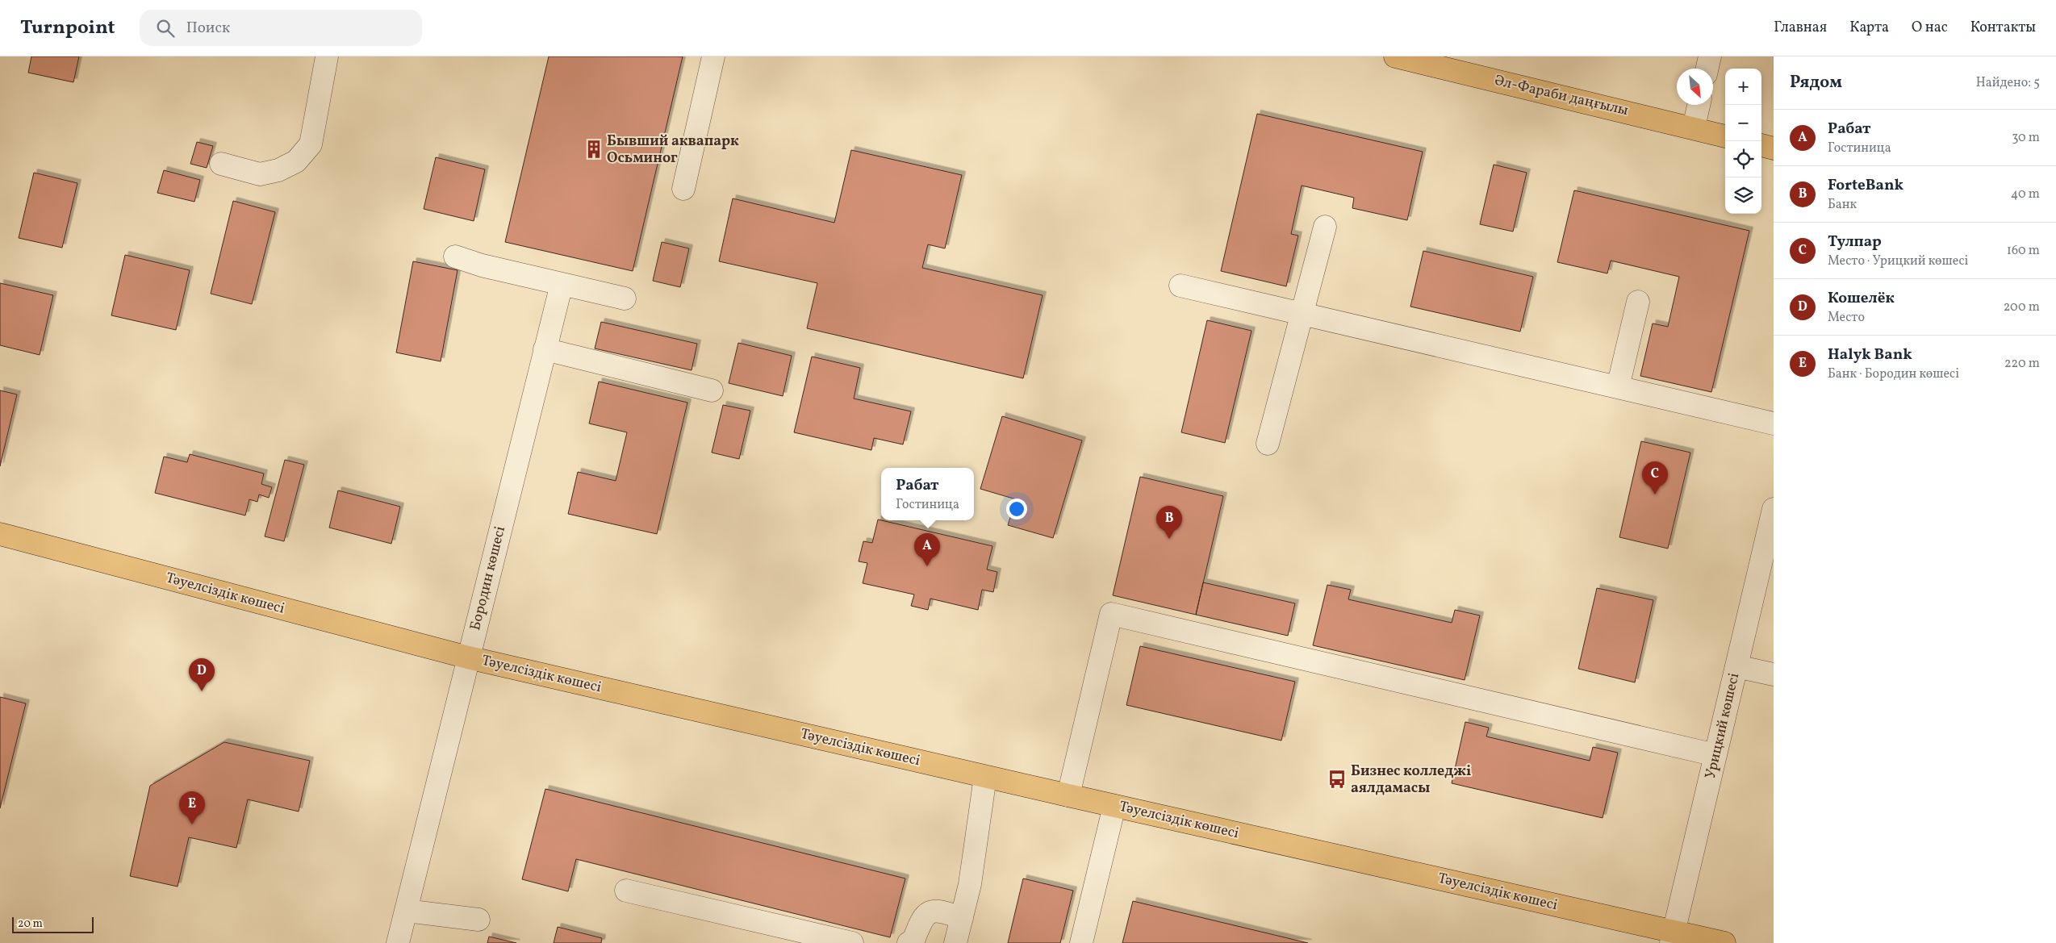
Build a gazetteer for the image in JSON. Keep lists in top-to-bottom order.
{
  "streets": {
    "main road": ["Әл-Фараби даңғылы", "Тәуелсіздік көшесі"],
    "street": ["Бородин көшесі", "Урицкий көшесі"]
  },
  "crossings": [
    ["Бородин көшесі", "Тәуелсіздік көшесі"],
    ["Тәуелсіздік көшесі", "Урицкий көшесі"]
  ],
  "places": {
    "building": ["Бывший аквапарк Осьминог"],
    "bus stop": ["Бизнес колледжі аялдамасы"]
  },
  "scale_bar": "20 m",
  "north": "bottom right",
  "page": {
    "header": "Turnpoint",
    "search": "Поиск",
    "nav": [
      "Главная",
      "Карта",
      "О нас",
      "Контакты"
    ],
    "heading": ["Рядом", "Найдено: 5"],
    "map_buttons": ["+", "−"],
    "list": [
      {
        "mark": "A",
        "name": "Рабат",
        "note": "Гостиница",
        "value": "30 m"
      },
      {
        "mark": "B",
        "name": "ForteBank",
        "note": "Банк",
        "value": "40 m"
      },
      {
        "mark": "C",
        "name": "Тулпар",
        "note": "Место · Урицкий көшесі",
        "value": "160 m"
      },
      {
        "mark": "D",
        "name": "Кошелёк",
        "note": "Место",
        "value": "200 m"
      },
      {
        "mark": "E",
        "name": "Halyk Bank",
        "note": "Банк · Бородин көшесі",
        "value": "220 m"
      }
    ],
    "pins": [
      "C",
      "B",
      "A",
      "D",
      "E"
    ],
    "popup": ["Рабат", "Гостиница"],
    "scale": "20 m"
  }
}
